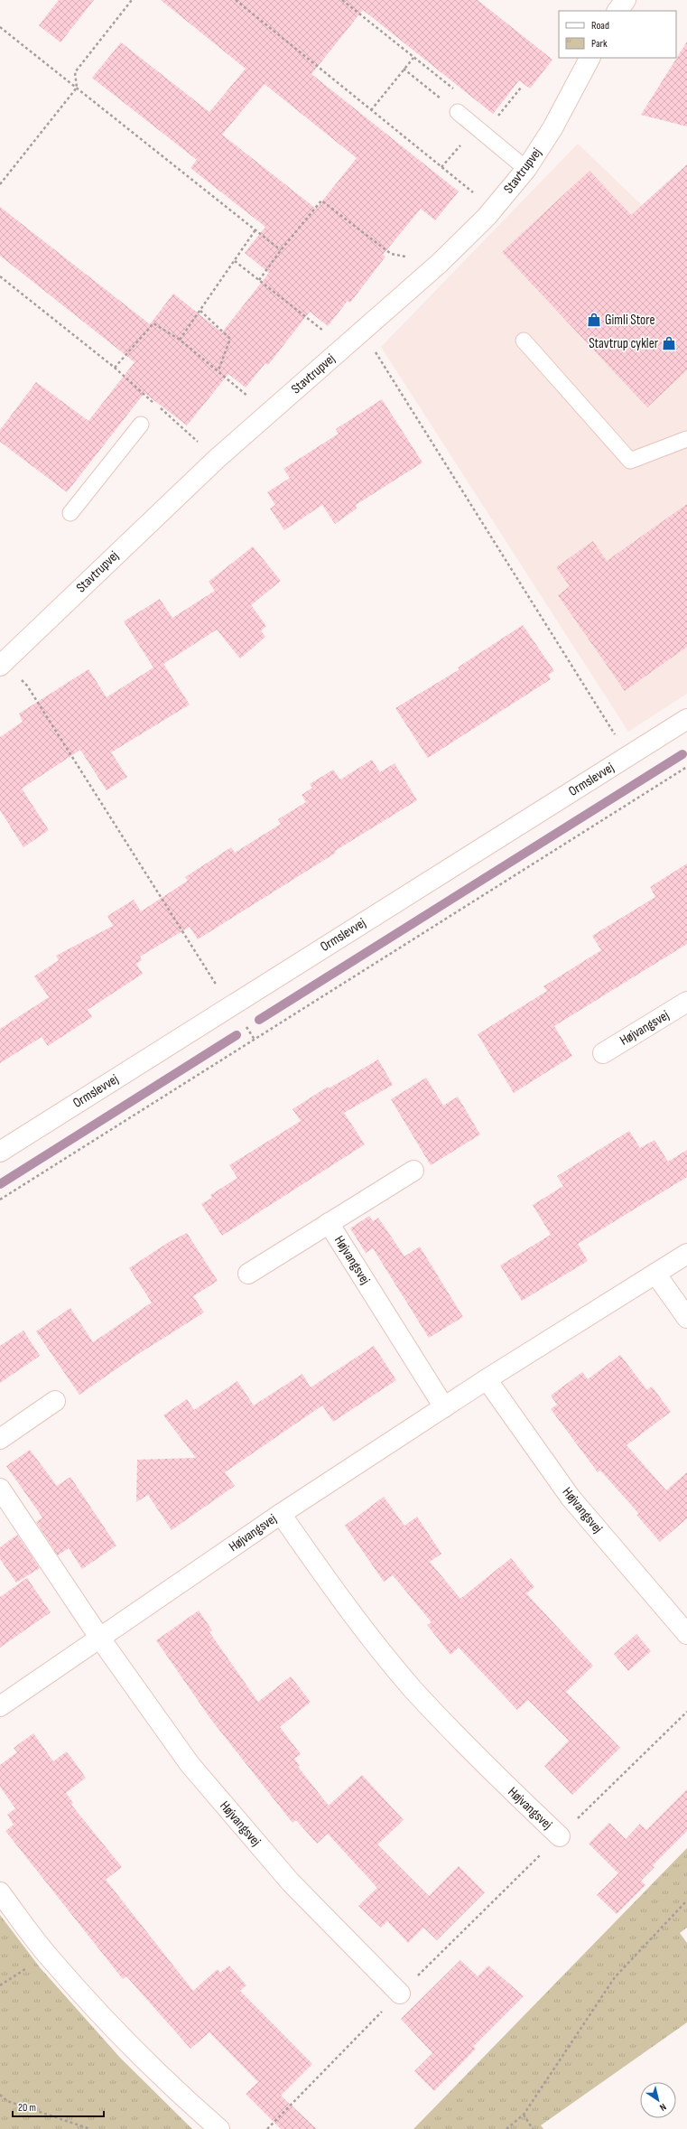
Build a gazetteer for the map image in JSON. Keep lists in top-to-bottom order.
{
  "streets": {
    "street": ["Stavtrupvej", "Ormslevvej", "Højvangsvej"]
  },
  "places": {
    "shop": ["Gimli Store", "Stavtrup cykler"]
  },
  "legend": ["Road", "Park"],
  "scale_bar": "20 m",
  "north": "bottom right"
}
